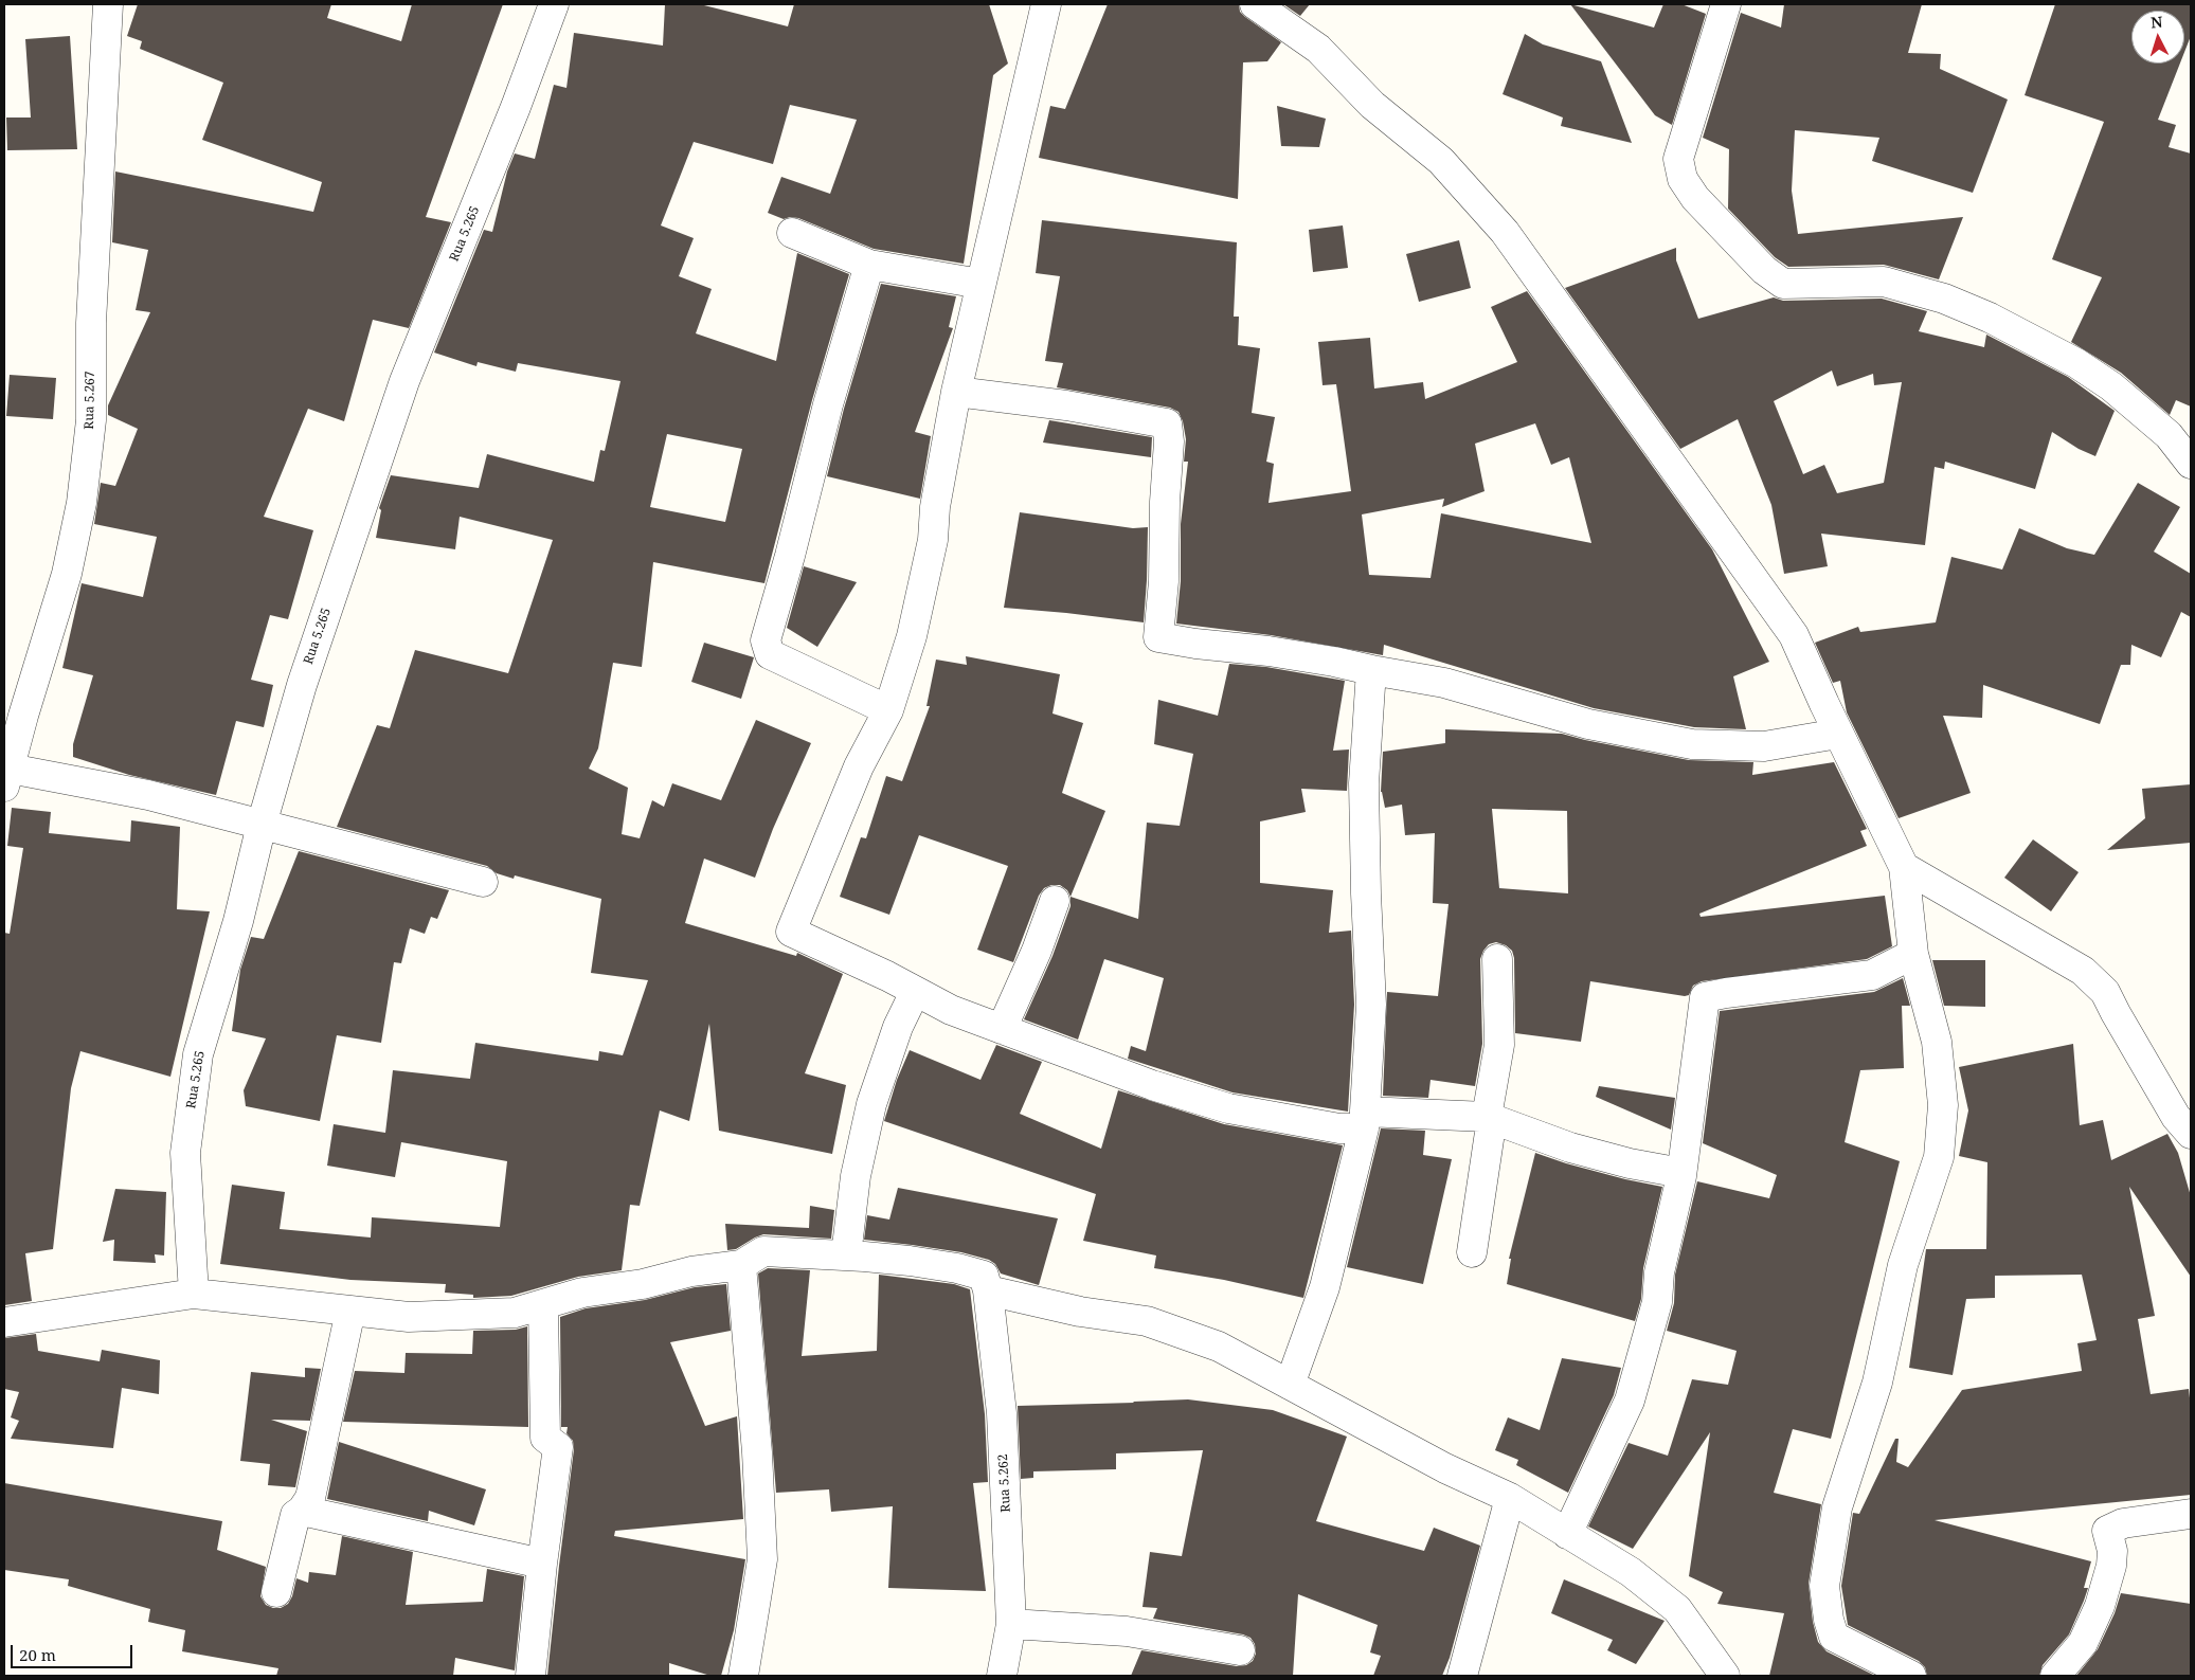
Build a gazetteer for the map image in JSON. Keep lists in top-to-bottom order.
{
  "streets": {
    "street": ["Rua 5.265", "Rua 5.267", "Rua 5.262"]
  },
  "scale_bar": "20 m",
  "north": "top"
}
